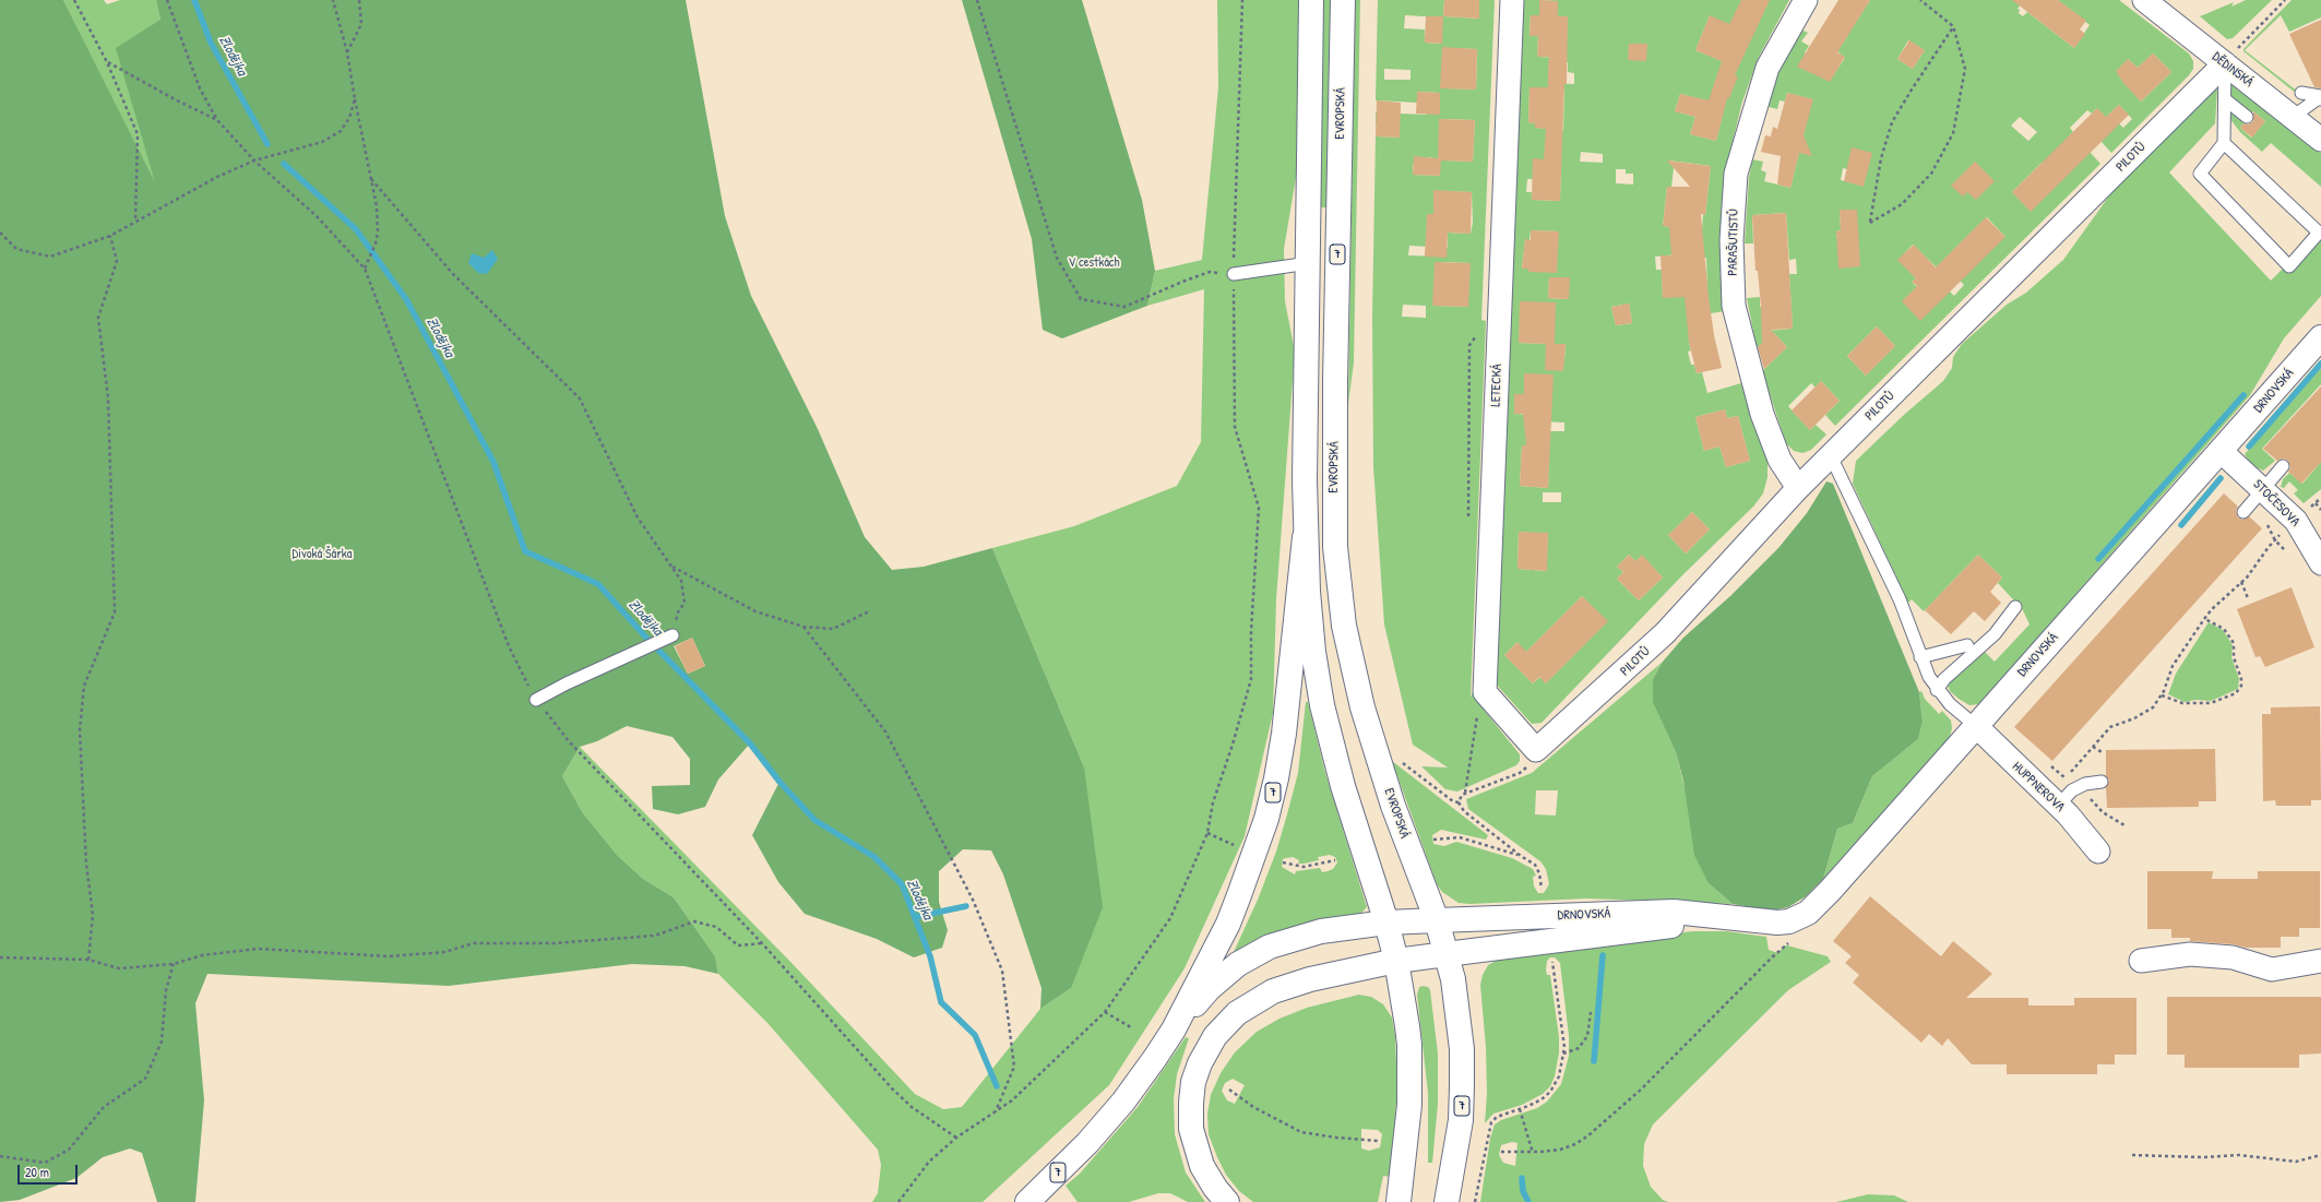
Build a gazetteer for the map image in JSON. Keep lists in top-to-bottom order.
{
  "streets": {
    "main road": ["EVROPSKÁ", "7", "DRNOVSKÁ"],
    "street": [
      "DĚDINSKÁ",
      "PILOTŮ",
      "PARAŠUTISTŮ",
      "LETECKÁ",
      "STOČESOVA",
      "HUPPNEROVA"
    ]
  },
  "crossings": [
    ["DĚDINSKÁ", "PILOTŮ"],
    ["EVROPSKÁ", "7"],
    ["EVROPSKÁ", "DRNOVSKÁ"],
    ["PILOTŮ", "PARAŠUTISTŮ"],
    ["7", "DRNOVSKÁ"],
    ["DRNOVSKÁ", "STOČESOVA"],
    ["DRNOVSKÁ", "HUPPNEROVA"]
  ],
  "water": ["Zlodějka"],
  "parks": ["V cestkách", "Divoká Šárka"],
  "scale_bar": "20 m"
}
